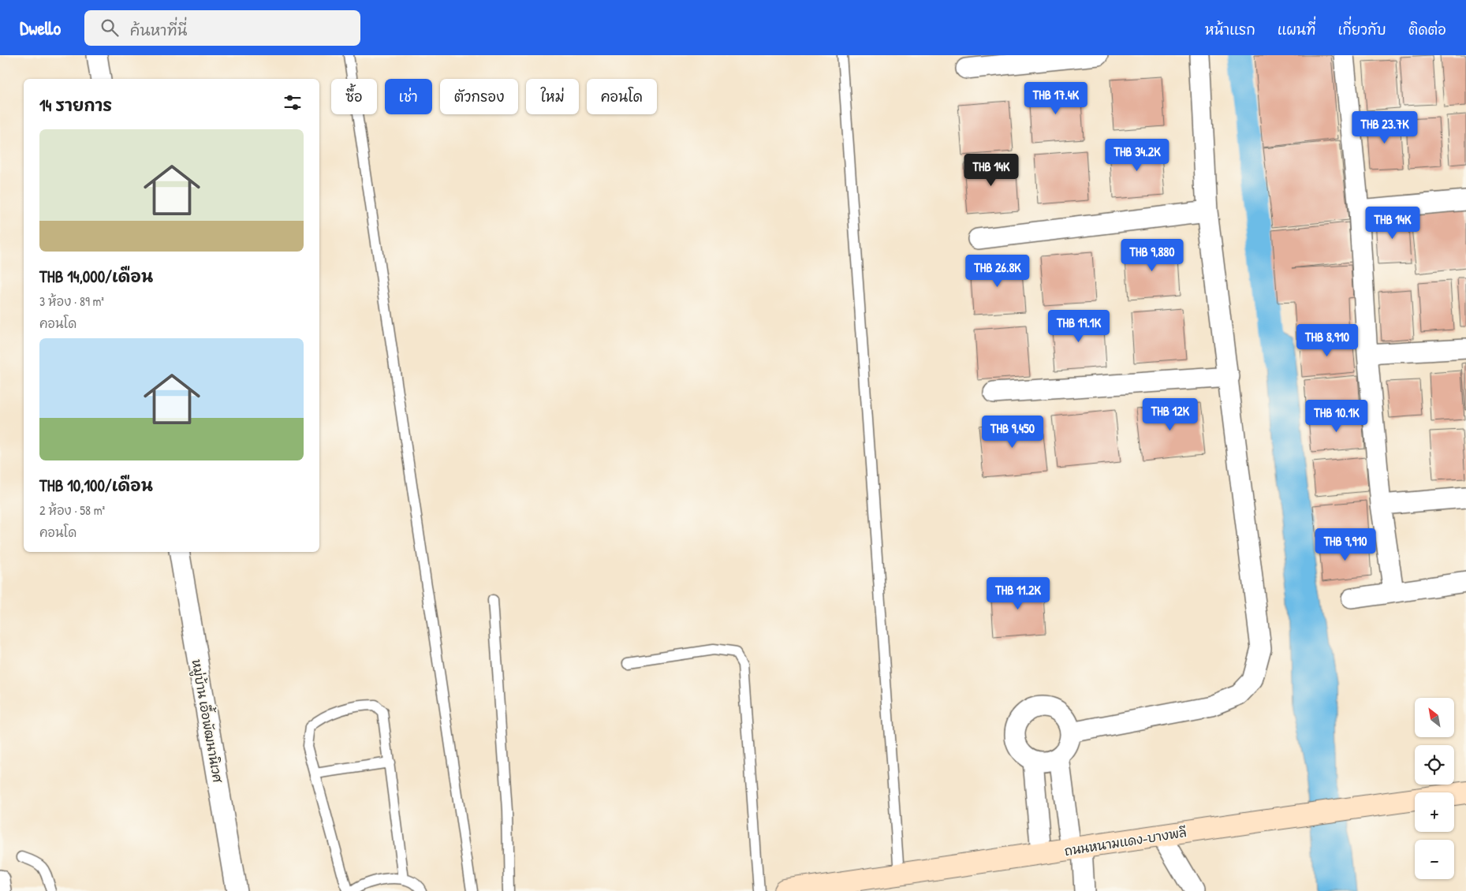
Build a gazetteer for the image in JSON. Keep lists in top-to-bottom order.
{
  "streets": {
    "main road": ["ถนนหนามแดง-บางพลี"],
    "street": ["หมู่บ้าน เอื้อพัฒนานิเวศ"]
  },
  "north": "top left",
  "page": {
    "header": "Dwello",
    "search": "ค้นหาที่นี่",
    "nav": [
      "หน้าแรก",
      "แผนที่",
      "เกี่ยวกับ",
      "ติดต่อ"
    ],
    "chip": [
      "ซื้อ",
      "เช่า",
      "ตัวกรอง",
      "ใหม่",
      "คอนโด"
    ],
    "heading": "14 รายการ",
    "price": [
      "THB 17.4K",
      "THB 23.7K",
      "THB 34.2K",
      "THB 14K",
      "THB 14K",
      "THB 9,880",
      "THB 26.8K",
      "THB 19.1K",
      "THB 8,910",
      "THB 12K",
      "THB 10.1K",
      "THB 9,450",
      "THB 9,910",
      "THB 11.2K"
    ],
    "list": [
      {
        "name": "THB 14,000/เดือน",
        "note": "3 ห้อง · 89 m² · คอนโด"
      },
      {
        "name": "THB 10,100/เดือน",
        "note": "2 ห้อง · 58 m² · คอนโด"
      }
    ],
    "map_buttons": ["+", "−"]
  }
}
